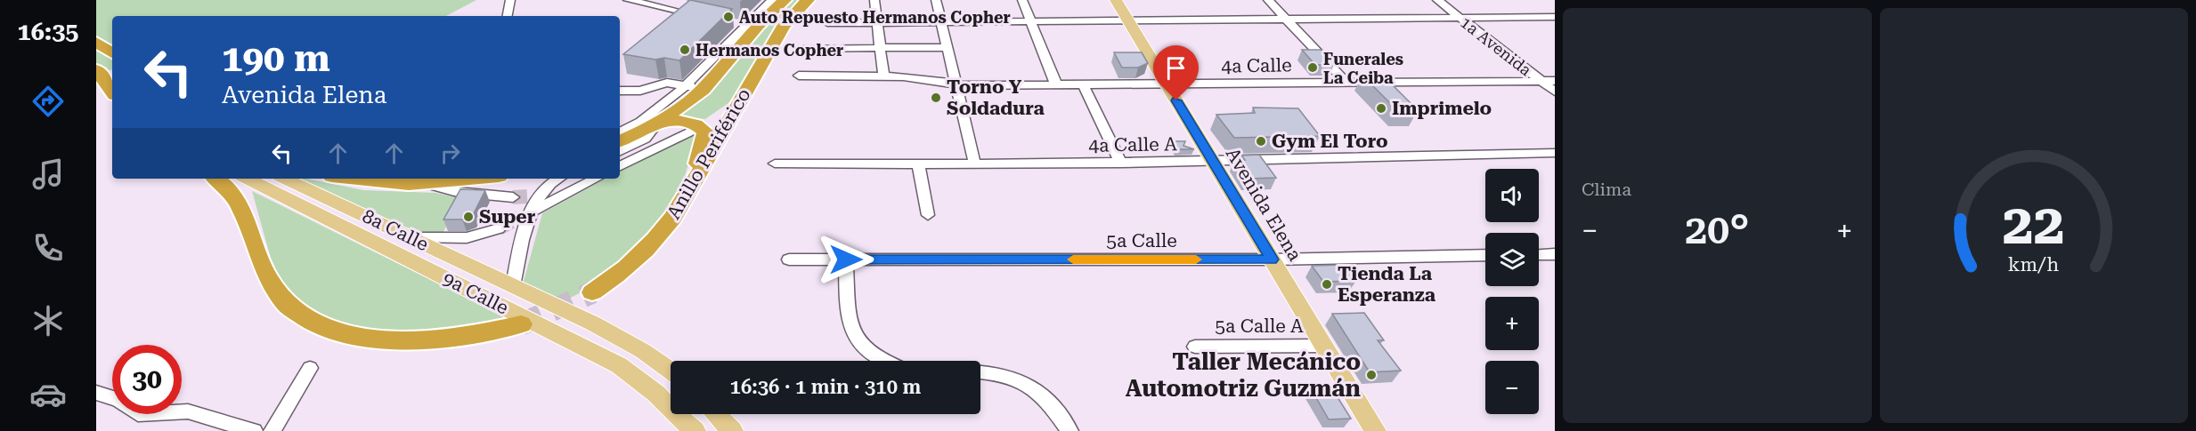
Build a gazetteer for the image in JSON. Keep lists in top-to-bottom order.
{
  "streets": {
    "highway": ["Anillo Periférico"],
    "main road": ["Avenida Elena", "8a Calle", "9a Calle"],
    "street": [
      "1a Avenida",
      "4a Calle",
      "4a Calle A",
      "5a Calle",
      "5a Calle A"
    ]
  },
  "crossings": [
    ["1a Avenida", "4a Calle"],
    ["4a Calle", "Avenida Elena"],
    ["4a Calle A", "Avenida Elena"],
    ["Avenida Elena", "5a Calle"],
    ["Avenida Elena", "5a Calle A"]
  ],
  "places": [
    "Auto Repuesto Hermanos Copher",
    "Hermanos Copher",
    "Funerales La Ceiba",
    "Torno Y Soldadura",
    "Imprimelo",
    "Gym El Toro",
    "Super",
    "Tienda La Esperanza",
    "Taller Mecánico Automotriz Guzmán"
  ],
  "page": {
    "tabs": "16:35",
    "tile": "Clima",
    "turn": ["190 m", "Avenida Elena"],
    "map_buttons": ["+", "−"],
    "heat": ["−", "20°", "+"],
    "limit": "30",
    "trip": "16:36 · 1 min · 310 m",
    "gauge": ["22", "km/h"]
  }
}
